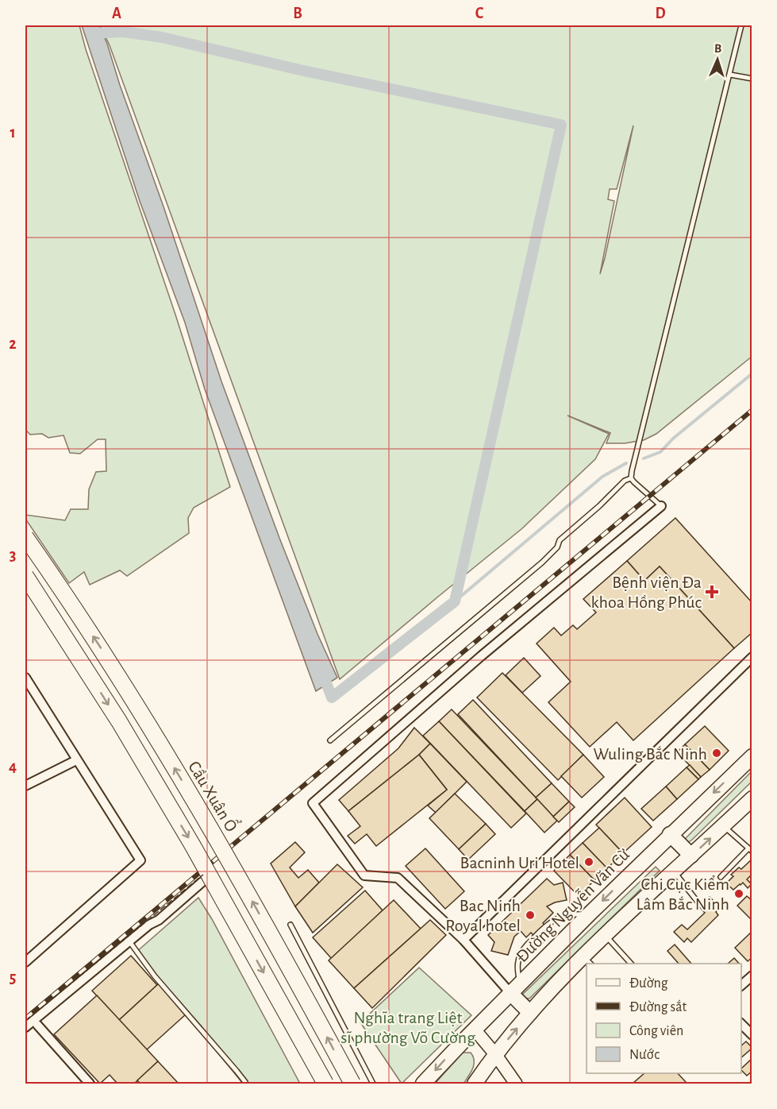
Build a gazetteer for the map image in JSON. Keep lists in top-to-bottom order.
{
  "streets": {
    "highway": ["Cầu Xuân Ổ"],
    "main road": ["Đường Nguyễn Văn Cừ"]
  },
  "parks": ["Nghĩa trang Liệt sĩ phường Võ Cường"],
  "places": {
    "health": ["Bệnh viện Đa khoa Hồng Phúc"],
    "other": [
      "Wuling Bắc Ninh",
      "Bacninh Uri Hotel",
      "Chi Cục Kiểm Lâm Bắc Ninh",
      "Bac Ninh Royal hotel"
    ]
  },
  "legend": [
    "Đường",
    "Đường sắt",
    "Công viên",
    "Nước"
  ],
  "north": "top",
  "grid": {
    "columns": [
      "A",
      "B",
      "C",
      "D"
    ],
    "rows": [
      "1",
      "2",
      "3",
      "4",
      "5"
    ]
  }
}
